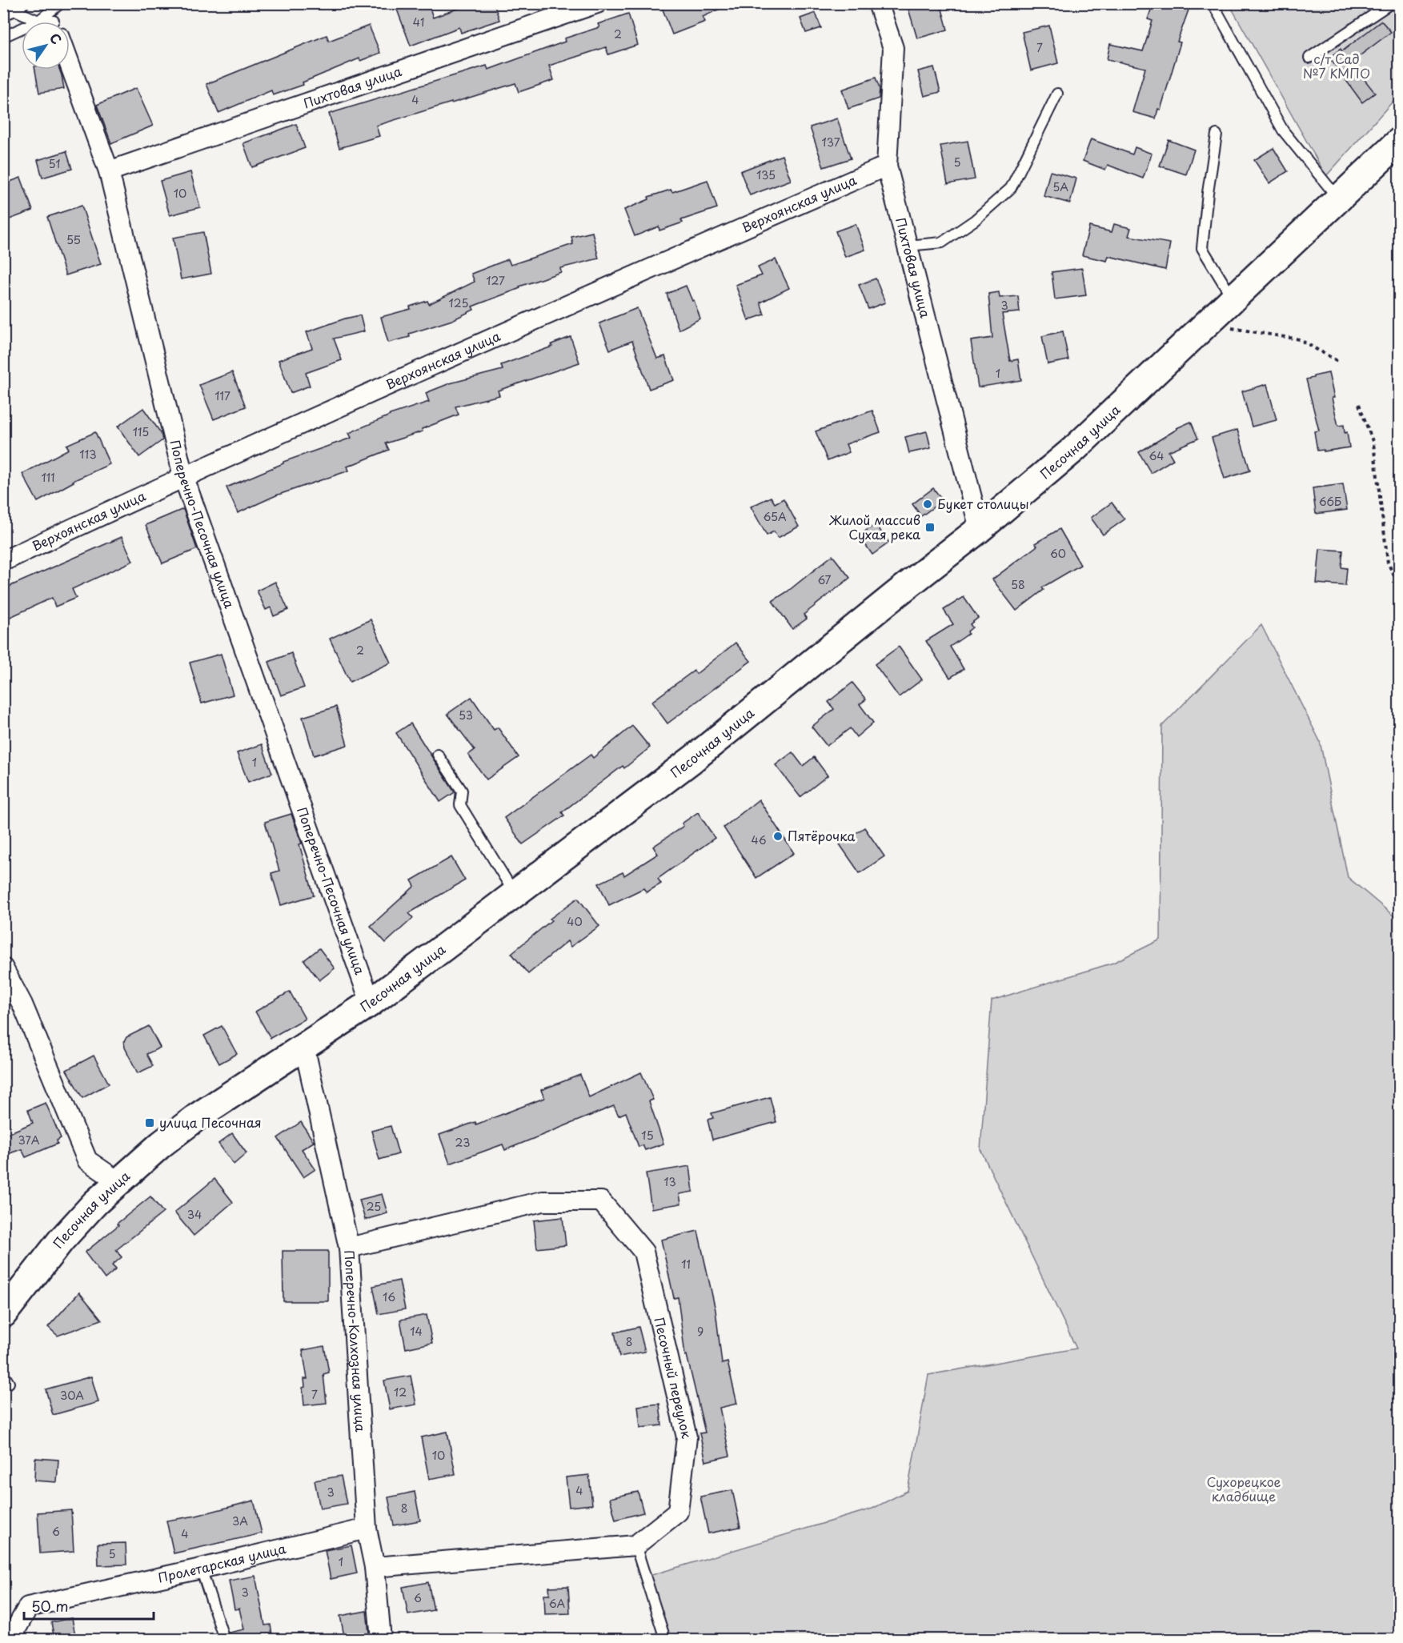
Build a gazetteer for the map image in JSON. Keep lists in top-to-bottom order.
{
  "streets": {
    "main road": ["Песочная улица"],
    "street": [
      "Пихтовая улица",
      "Верхоянская улица",
      "Поперечно-Песочная улица",
      "Поперечно-Колхозная улица",
      "Песочный переулок",
      "Пролетарская улица"
    ]
  },
  "crossings": [
    ["Пихтовая улица", "Верхоянская улица"],
    ["Пихтовая улица", "Песочная улица"],
    ["Пихтовая улица", "Поперечно-Песочная улица"],
    ["Верхоянская улица", "Поперечно-Песочная улица"],
    ["Песочная улица", "Поперечно-Песочная улица"],
    ["Песочная улица", "Поперечно-Колхозная улица"],
    ["Поперечно-Колхозная улица", "Песочный переулок"],
    ["Поперечно-Колхозная улица", "Пролетарская улица"]
  ],
  "parks": ["с/т Сад №7 КМПО", "Сухорецкое кладбище"],
  "places": {
    "other": ["Букет столицы", "Пятёрочка"],
    "transit": ["Жилой массив Сухая река", "улица Песочная"]
  },
  "house_numbers": [
    "41",
    "2",
    "7",
    "4",
    "137",
    "5",
    "51",
    "135",
    "5А",
    "10",
    "55",
    "127",
    "125",
    "3",
    "1",
    "117",
    "115",
    "113",
    "64",
    "111",
    "66Б",
    "65А",
    "60",
    "67",
    "58",
    "2",
    "53",
    "1",
    "46",
    "40",
    "15",
    "37А",
    "23",
    "13",
    "25",
    "34",
    "11",
    "16",
    "14",
    "9",
    "8",
    "12",
    "7",
    "30А",
    "10",
    "4",
    "3",
    "8",
    "3А",
    "6",
    "4",
    "5",
    "1",
    "3",
    "6",
    "6А"
  ],
  "scale_bar": "50 m",
  "north": "top right"
}
